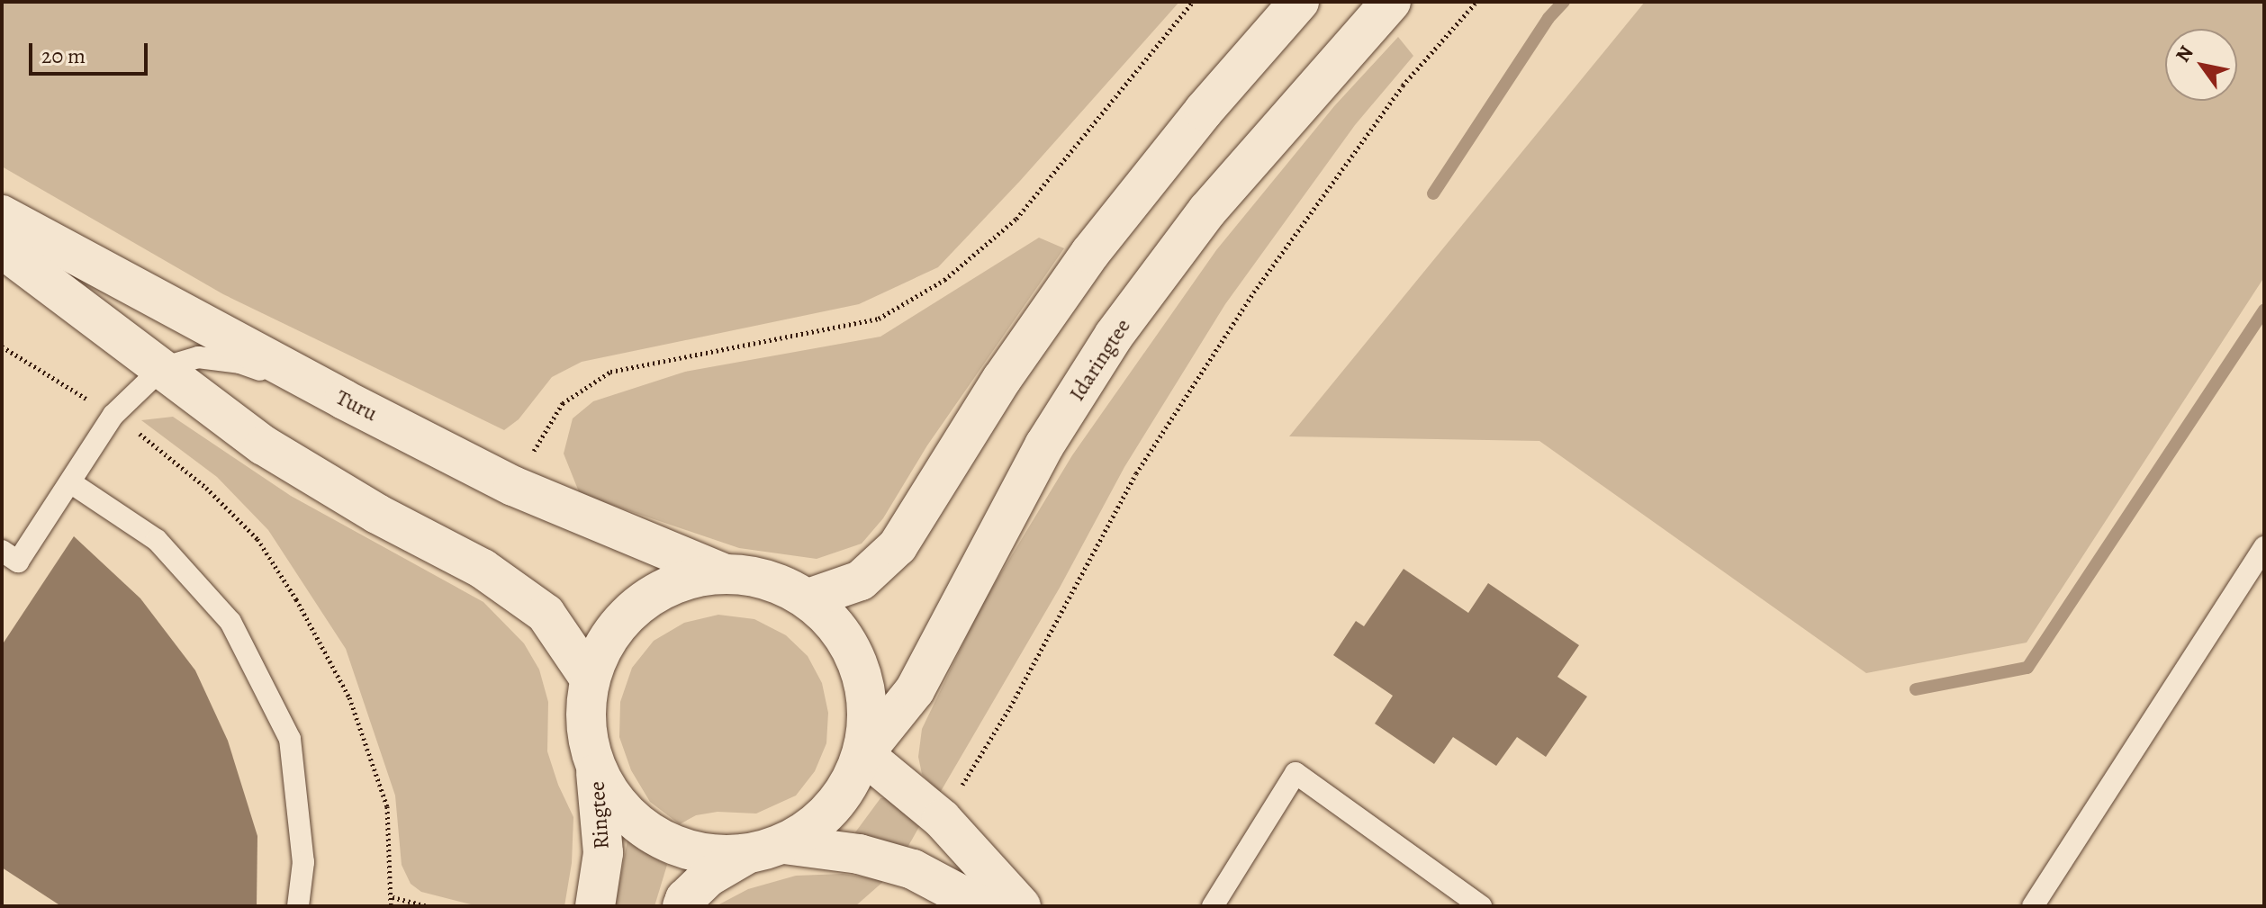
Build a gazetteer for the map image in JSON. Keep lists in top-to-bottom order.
{
  "streets": {
    "main road": ["Idaringtee", "Turu", "Ringtee"]
  },
  "scale_bar": "20 m",
  "north": "top left"
}
